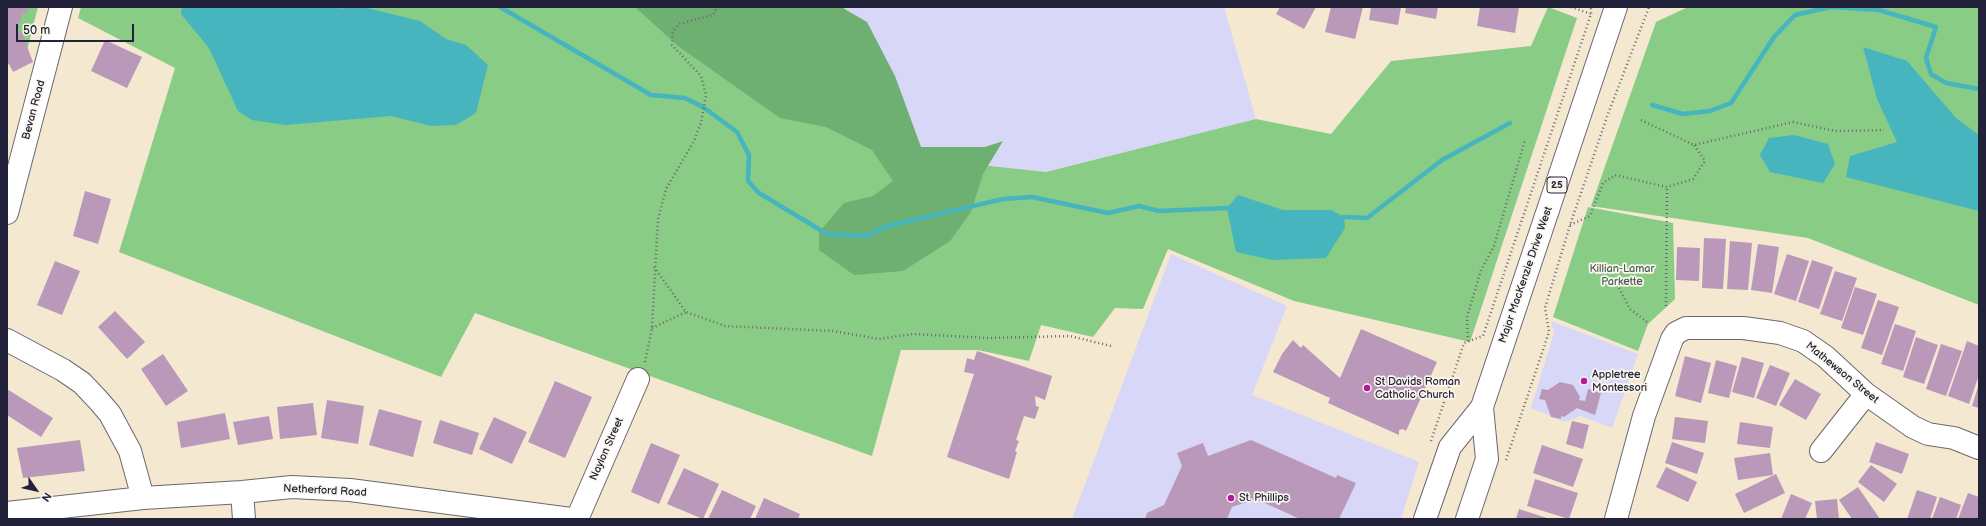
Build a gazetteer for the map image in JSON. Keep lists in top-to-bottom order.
{
  "streets": {
    "street": [
      "Bevan Road",
      "25",
      "Major MacKenzie Drive West",
      "Mathewson Street",
      "Naylon Street",
      "Netherford Road"
    ]
  },
  "parks": ["Killian-Lamar Parkette"],
  "places": ["Appletree Montessori", "St Davids Roman Catholic Church", "St. Phillips"],
  "scale_bar": "50 m",
  "north": "bottom right"
}
